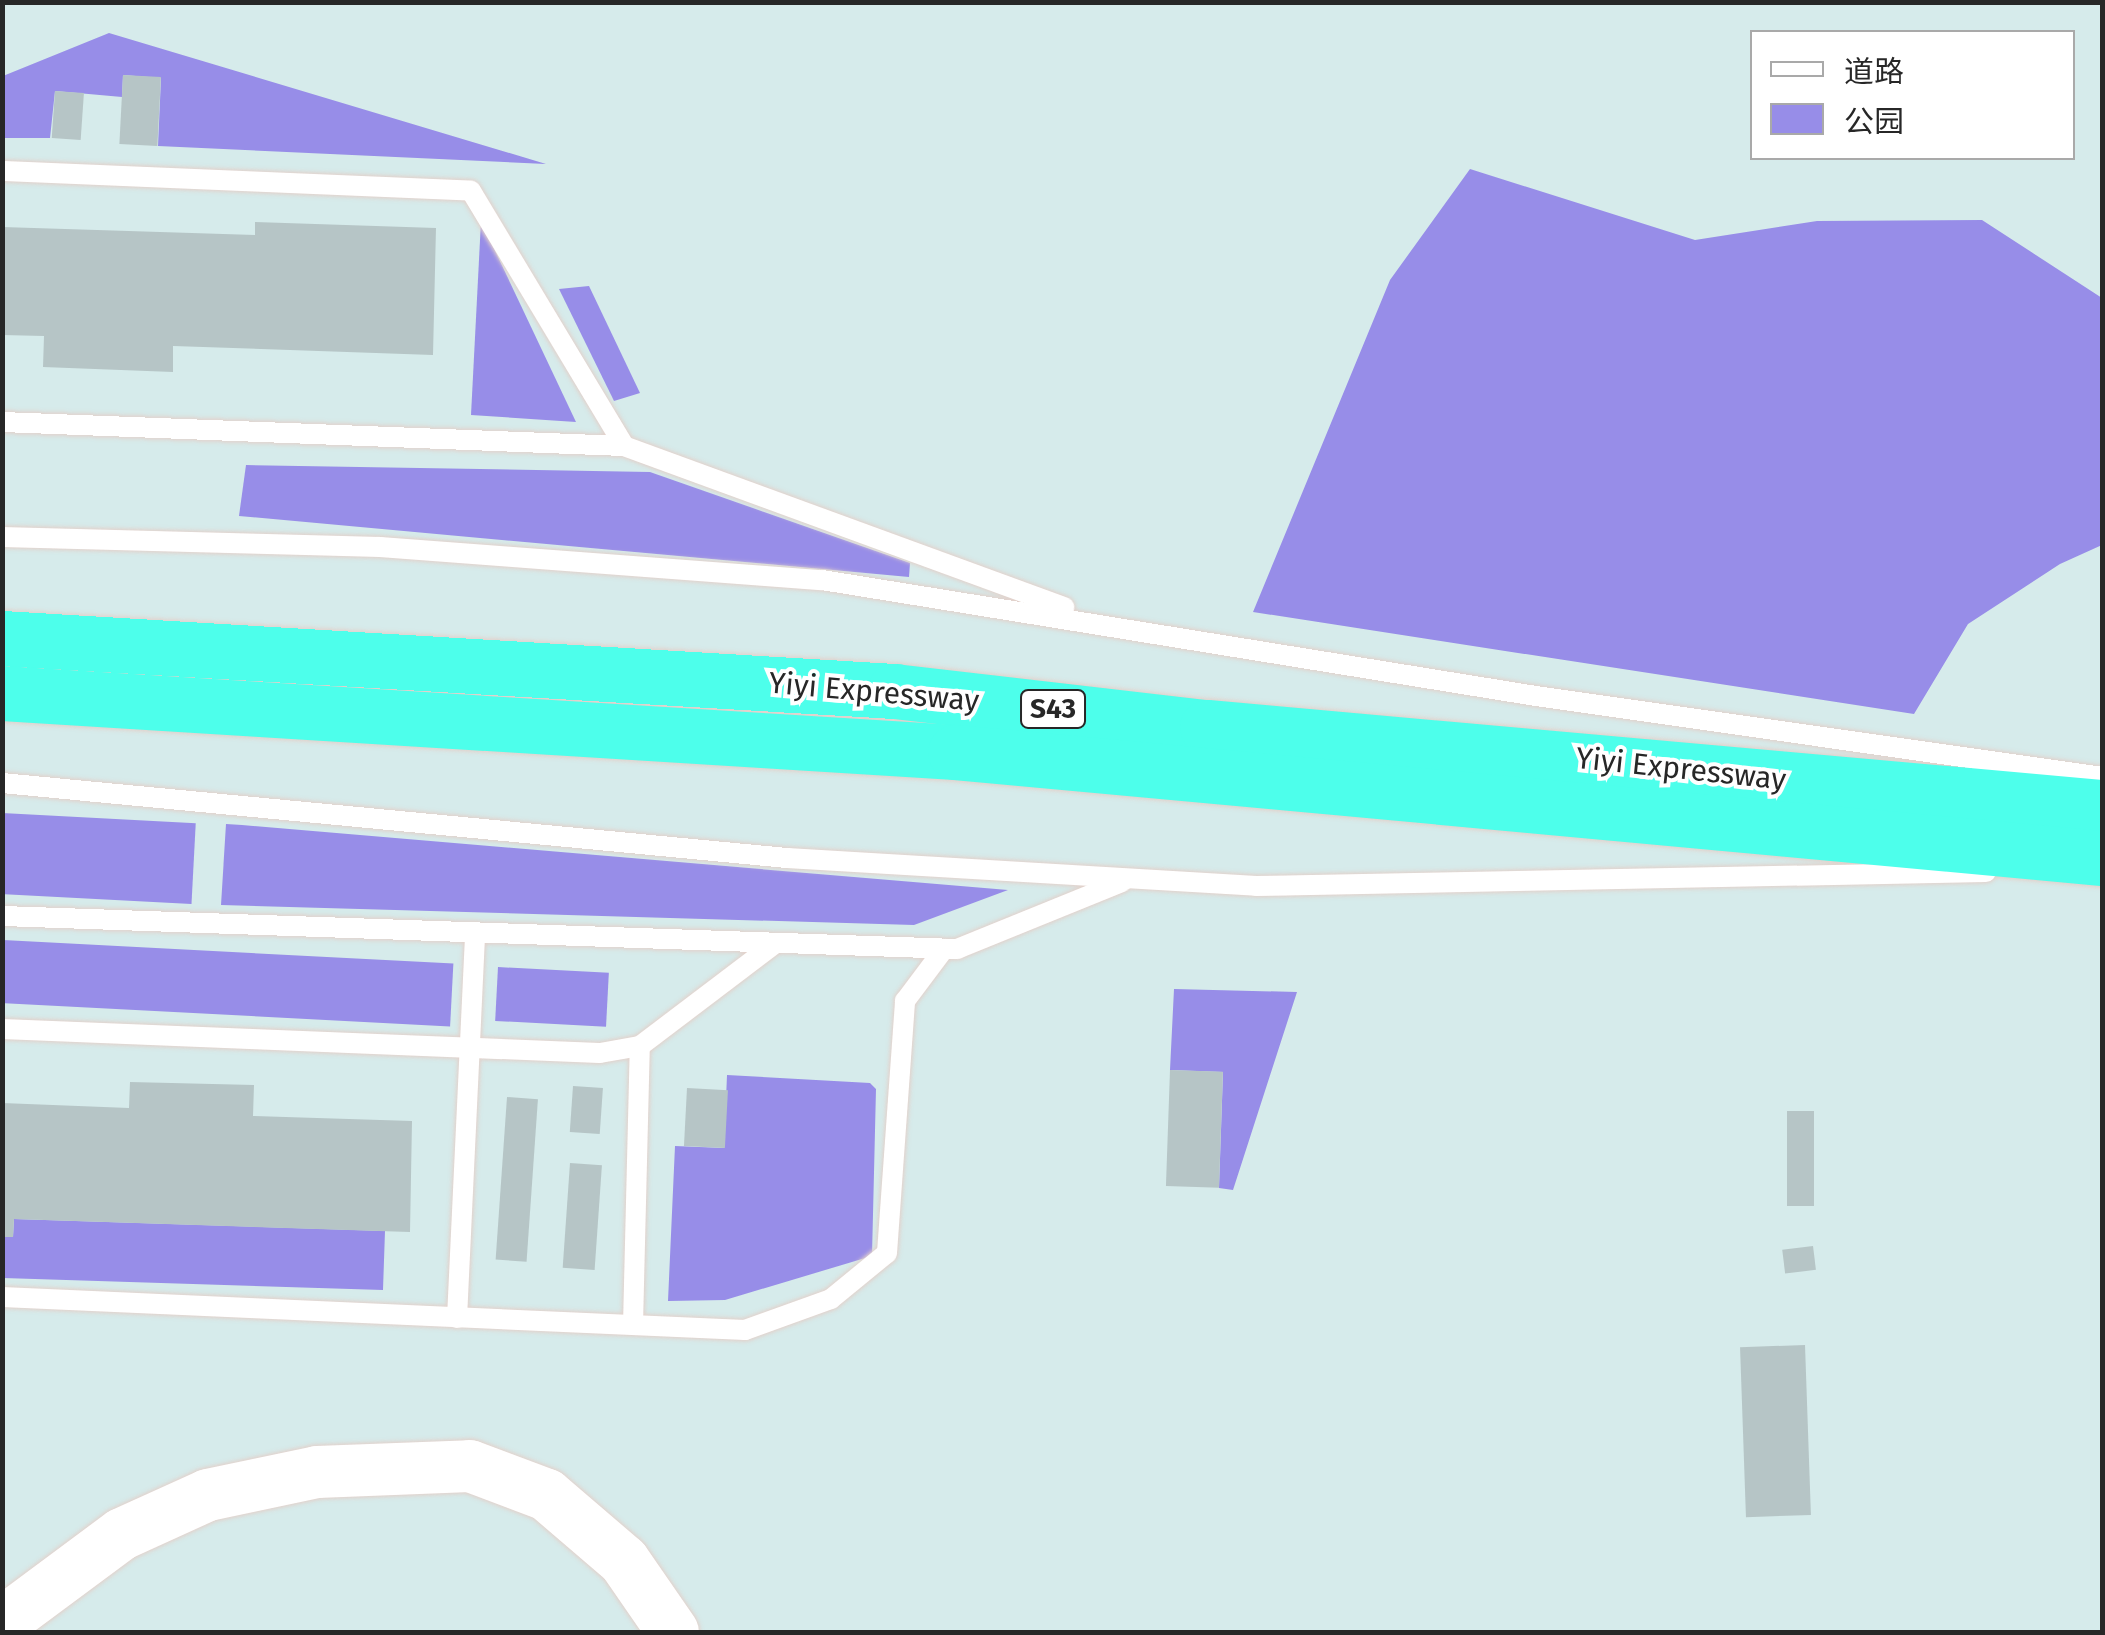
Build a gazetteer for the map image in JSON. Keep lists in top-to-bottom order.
{
  "streets": {
    "highway": ["Yiyi Expressway", "S43"]
  },
  "legend": ["道路", "公园"]
}
